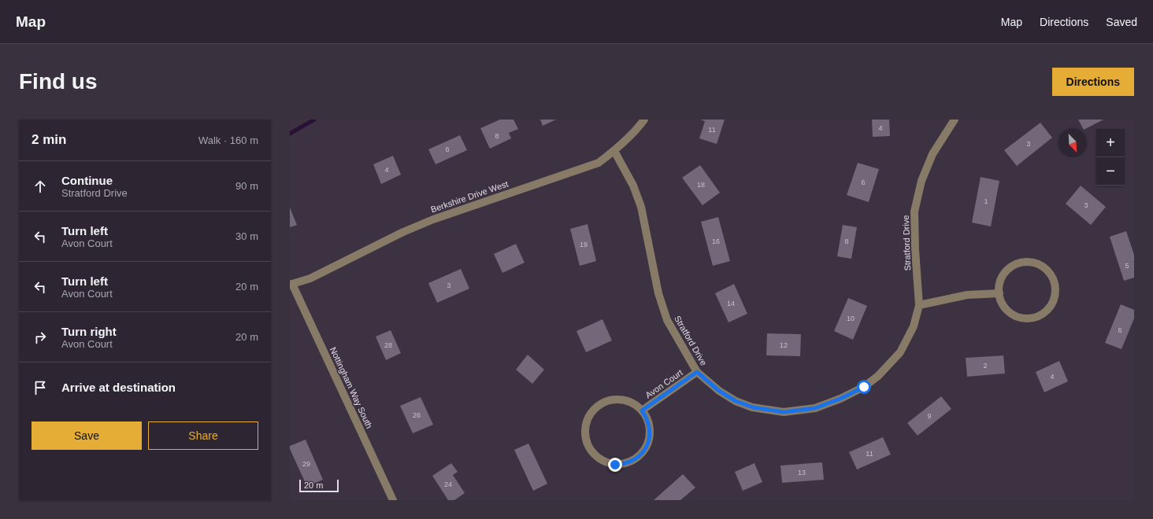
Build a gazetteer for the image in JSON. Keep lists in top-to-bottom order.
{
  "streets": {
    "street": [
      "Berkshire Drive West",
      "Stratford Drive",
      "Avon Court",
      "Nottingham Way South"
    ]
  },
  "crossings": [
    ["Berkshire Drive West", "Stratford Drive"],
    ["Berkshire Drive West", "Nottingham Way South"],
    ["Stratford Drive", "Avon Court"]
  ],
  "house_numbers": [
    "4",
    "11",
    "8",
    "3",
    "6",
    "4",
    "6",
    "18",
    "1",
    "3",
    "16",
    "8",
    "19",
    "5",
    "3",
    "14",
    "10",
    "6",
    "28",
    "12",
    "2",
    "4",
    "26",
    "9",
    "11",
    "29",
    "13",
    "24"
  ],
  "scale_bar": "20 m",
  "north": "bottom right",
  "page": {
    "header": "Map",
    "nav": ["Map", "Directions", "Saved"],
    "buttons": [
      "Directions",
      ["Save", "Share"]
    ],
    "title": "Find us",
    "heading": ["2 min", "Walk · 160 m"],
    "map_buttons": ["+", "−"],
    "list": [
      ["Continue", "Stratford Drive", "90 m"],
      ["Turn left", "Avon Court", "30 m"],
      ["Turn left", "Avon Court", "20 m"],
      ["Turn right", "Avon Court", "20 m"],
      "Arrive at destination"
    ],
    "scale": "20 m"
  }
}
